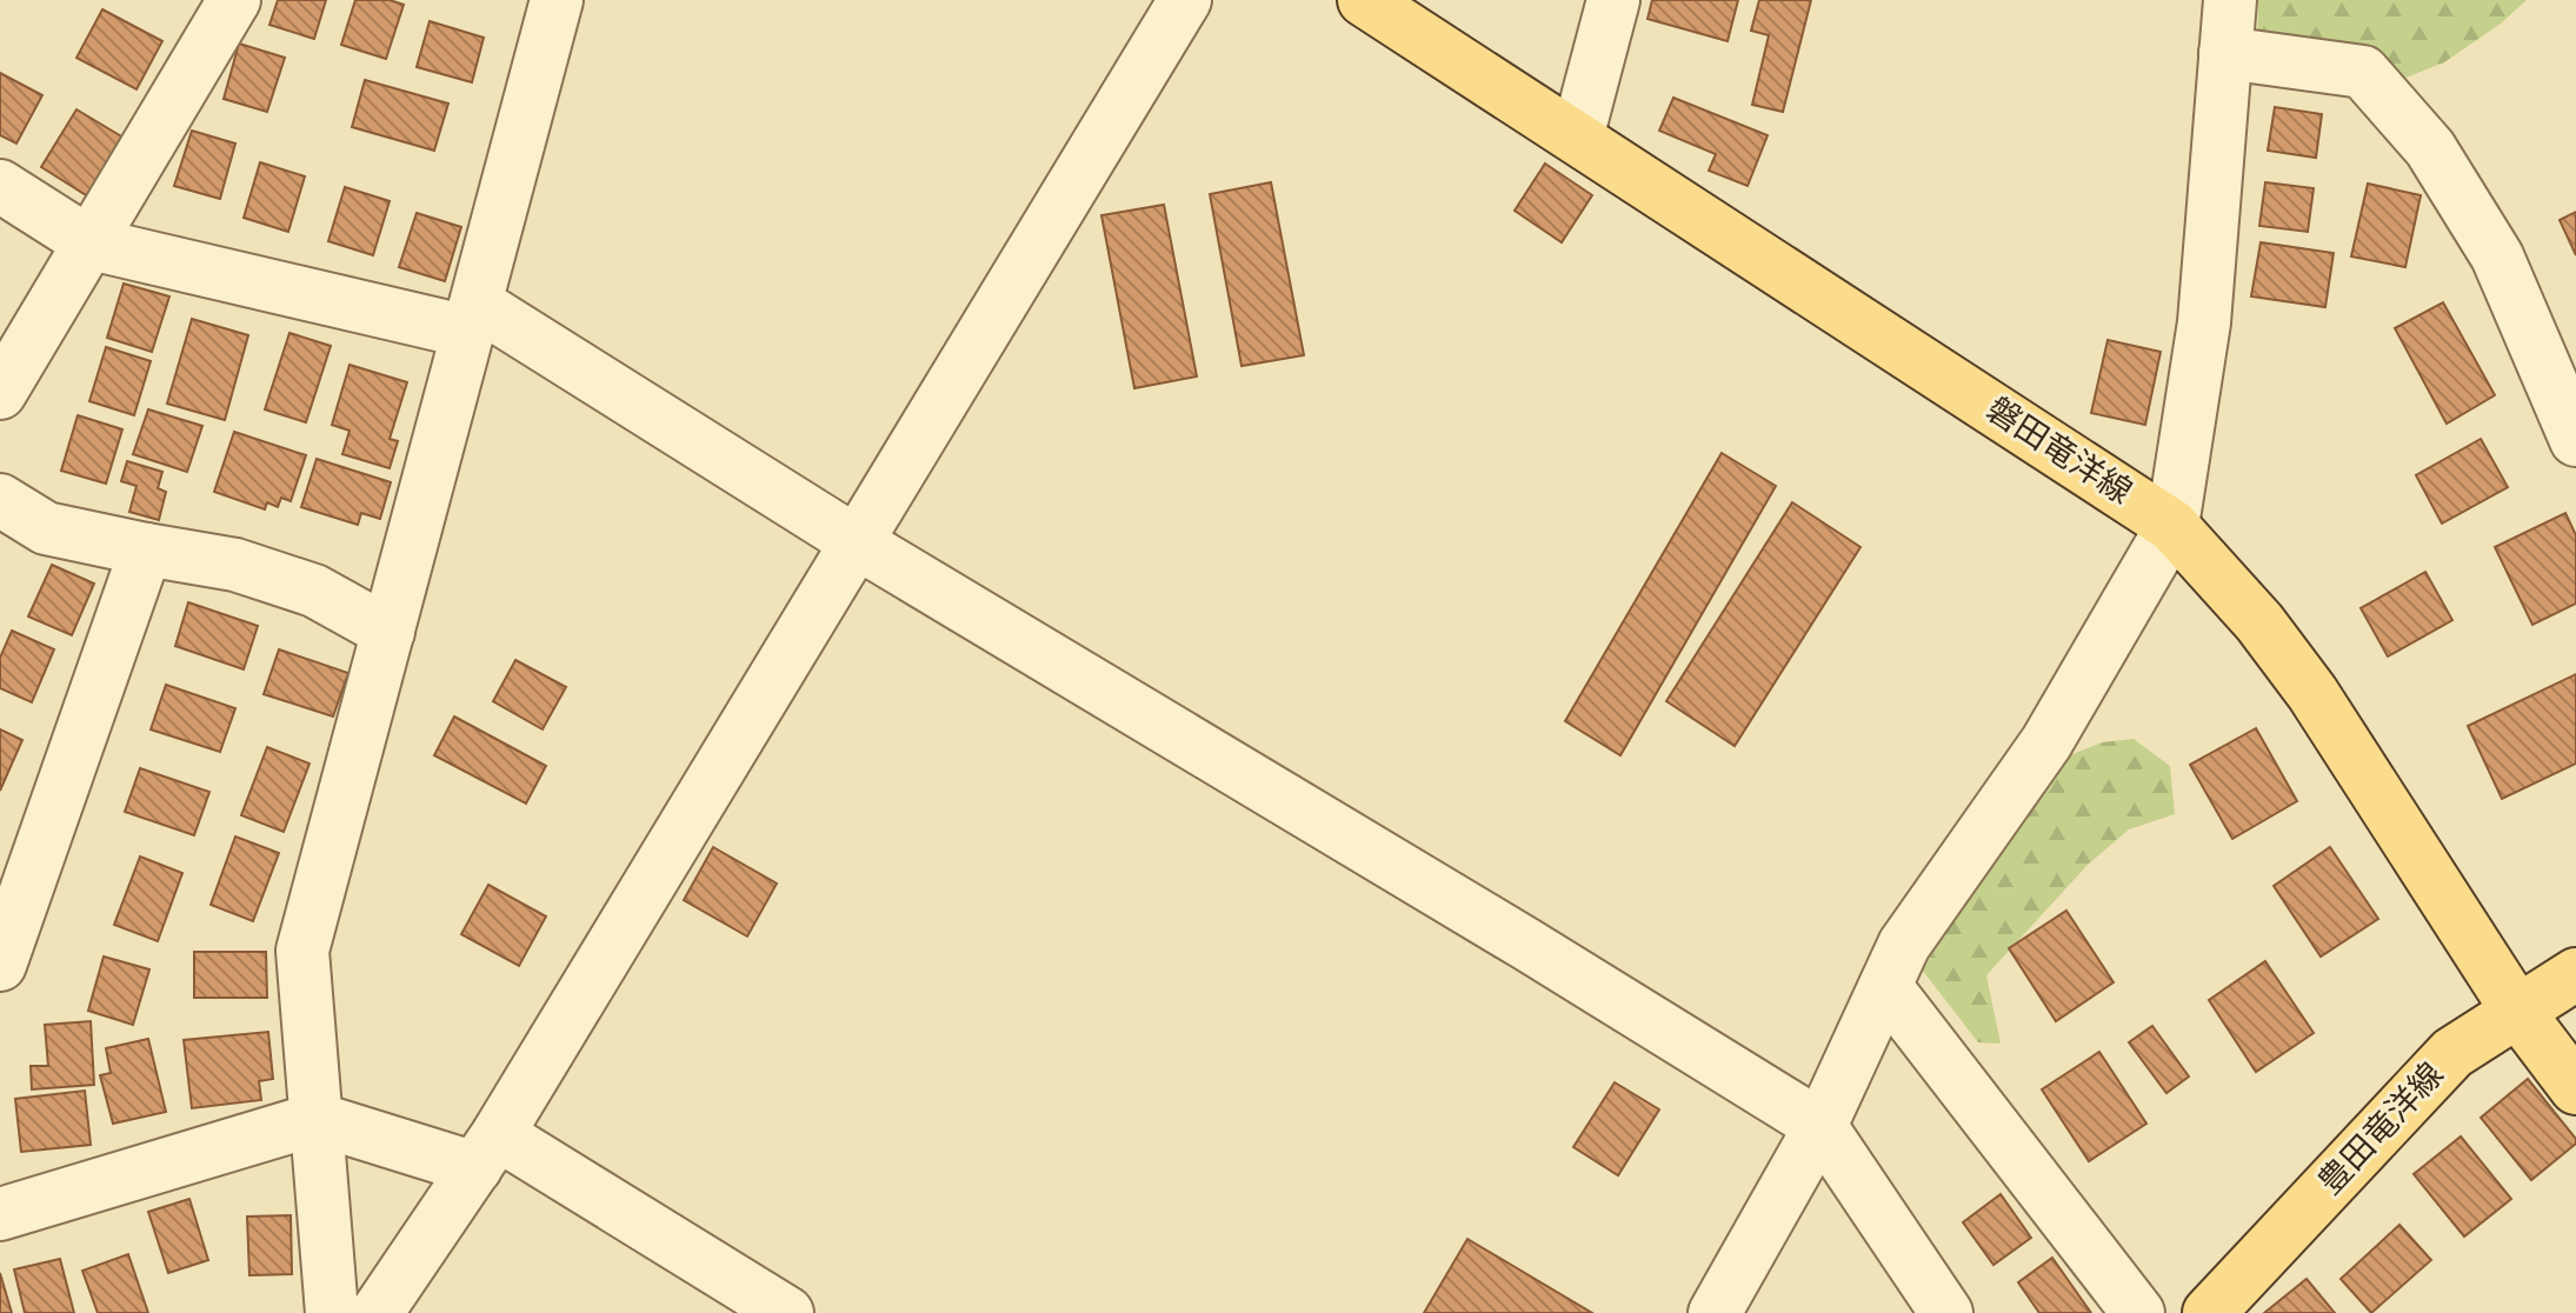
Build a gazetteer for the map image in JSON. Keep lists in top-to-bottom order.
{
  "streets": {
    "main road": ["磐田竜洋線", "豊田竜洋線"]
  },
  "crossings": [
    ["磐田竜洋線", "豊田竜洋線"]
  ]
}
